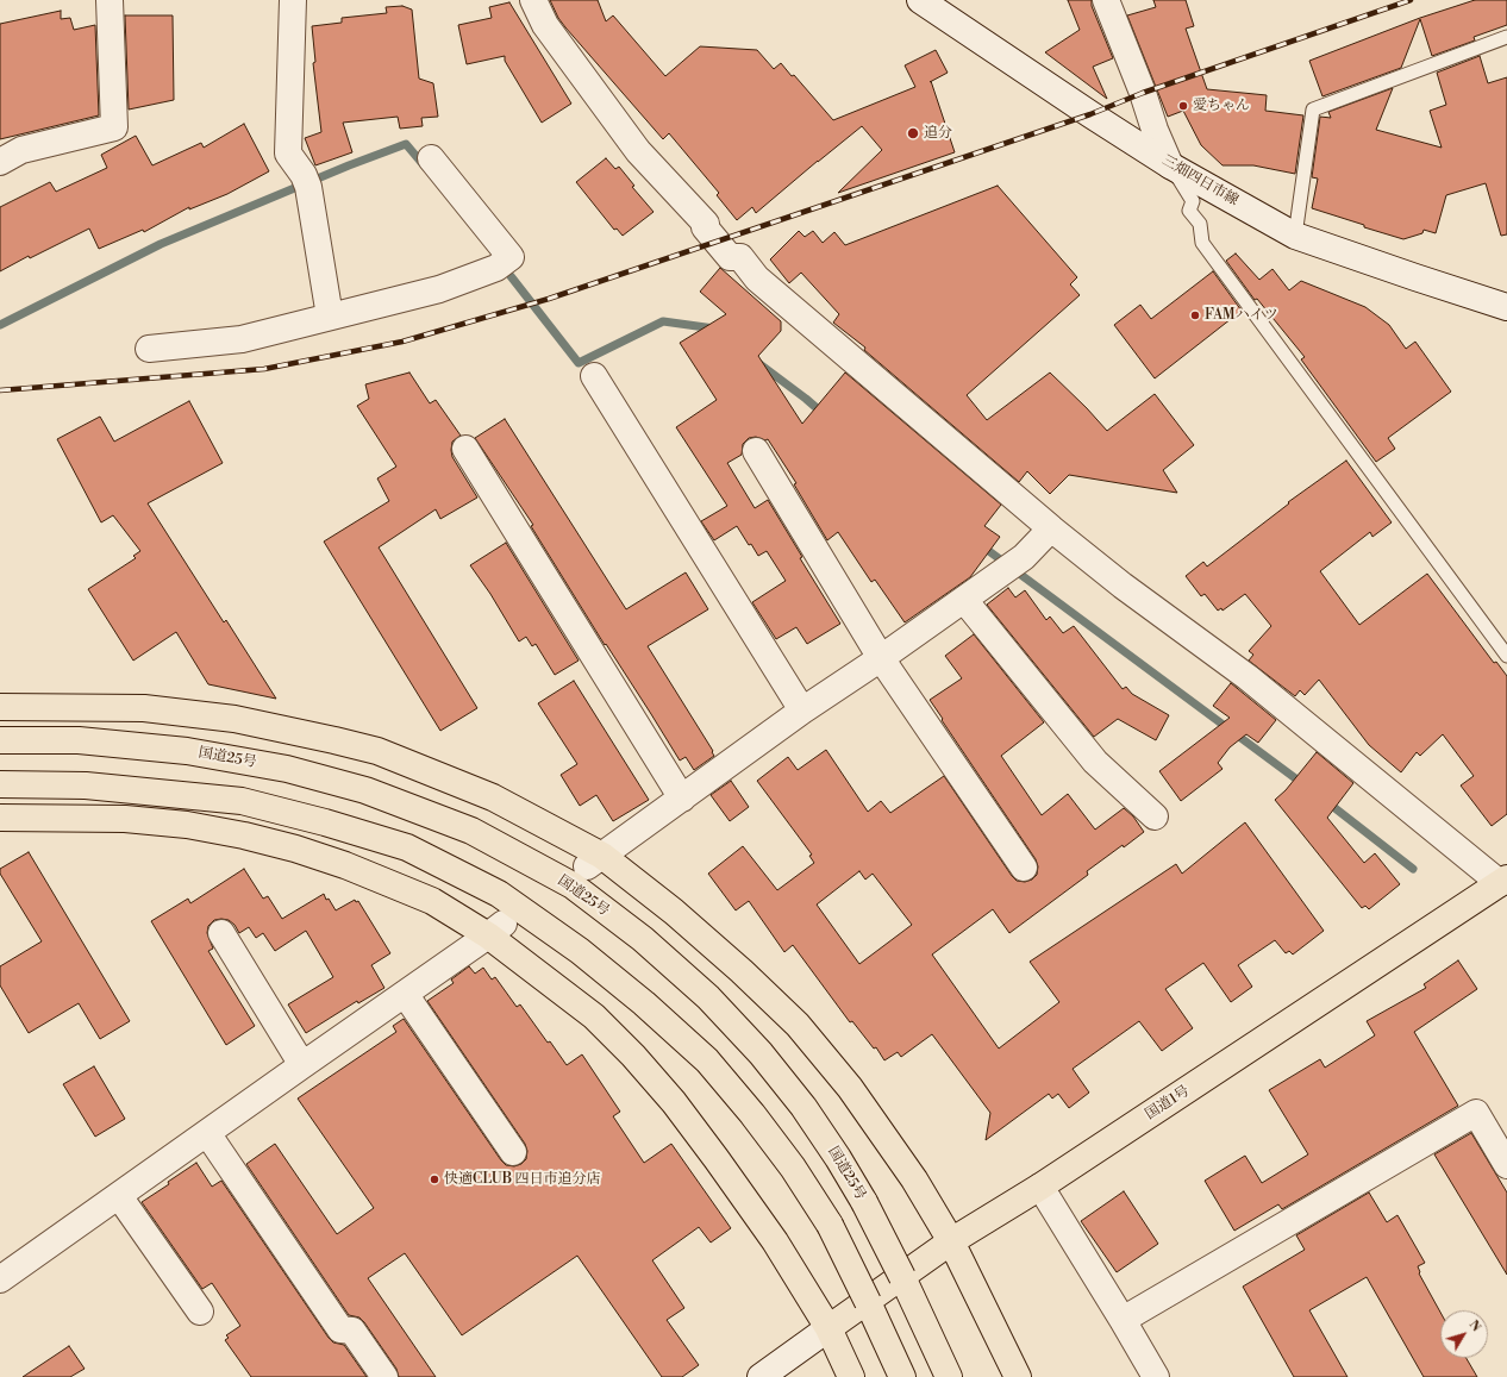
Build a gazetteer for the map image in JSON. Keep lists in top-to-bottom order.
{
  "streets": {
    "highway": ["国道25号", "国道1号"],
    "street": ["三畑四日市線"]
  },
  "places": [
    "愛ちゃん",
    "追分",
    "FAMハイツ",
    "快適CLUB 四日市追分店"
  ],
  "north": "top right"
}
